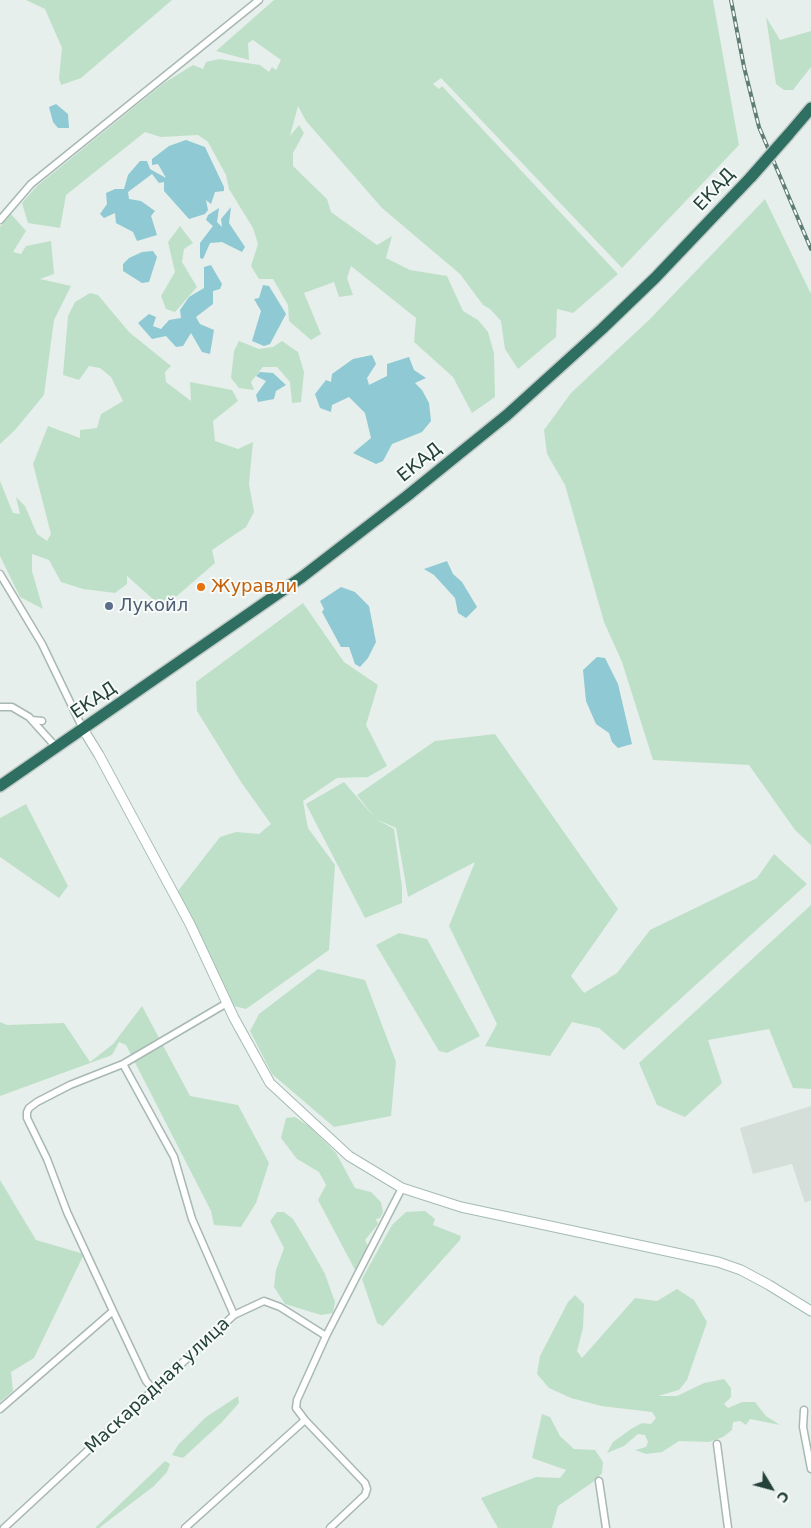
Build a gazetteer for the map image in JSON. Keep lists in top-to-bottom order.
{
  "streets": {
    "highway": ["ЕКАД"],
    "street": ["Маскарадная улица"]
  },
  "places": ["Журавли", "Лукойл"],
  "north": "bottom right"
}
